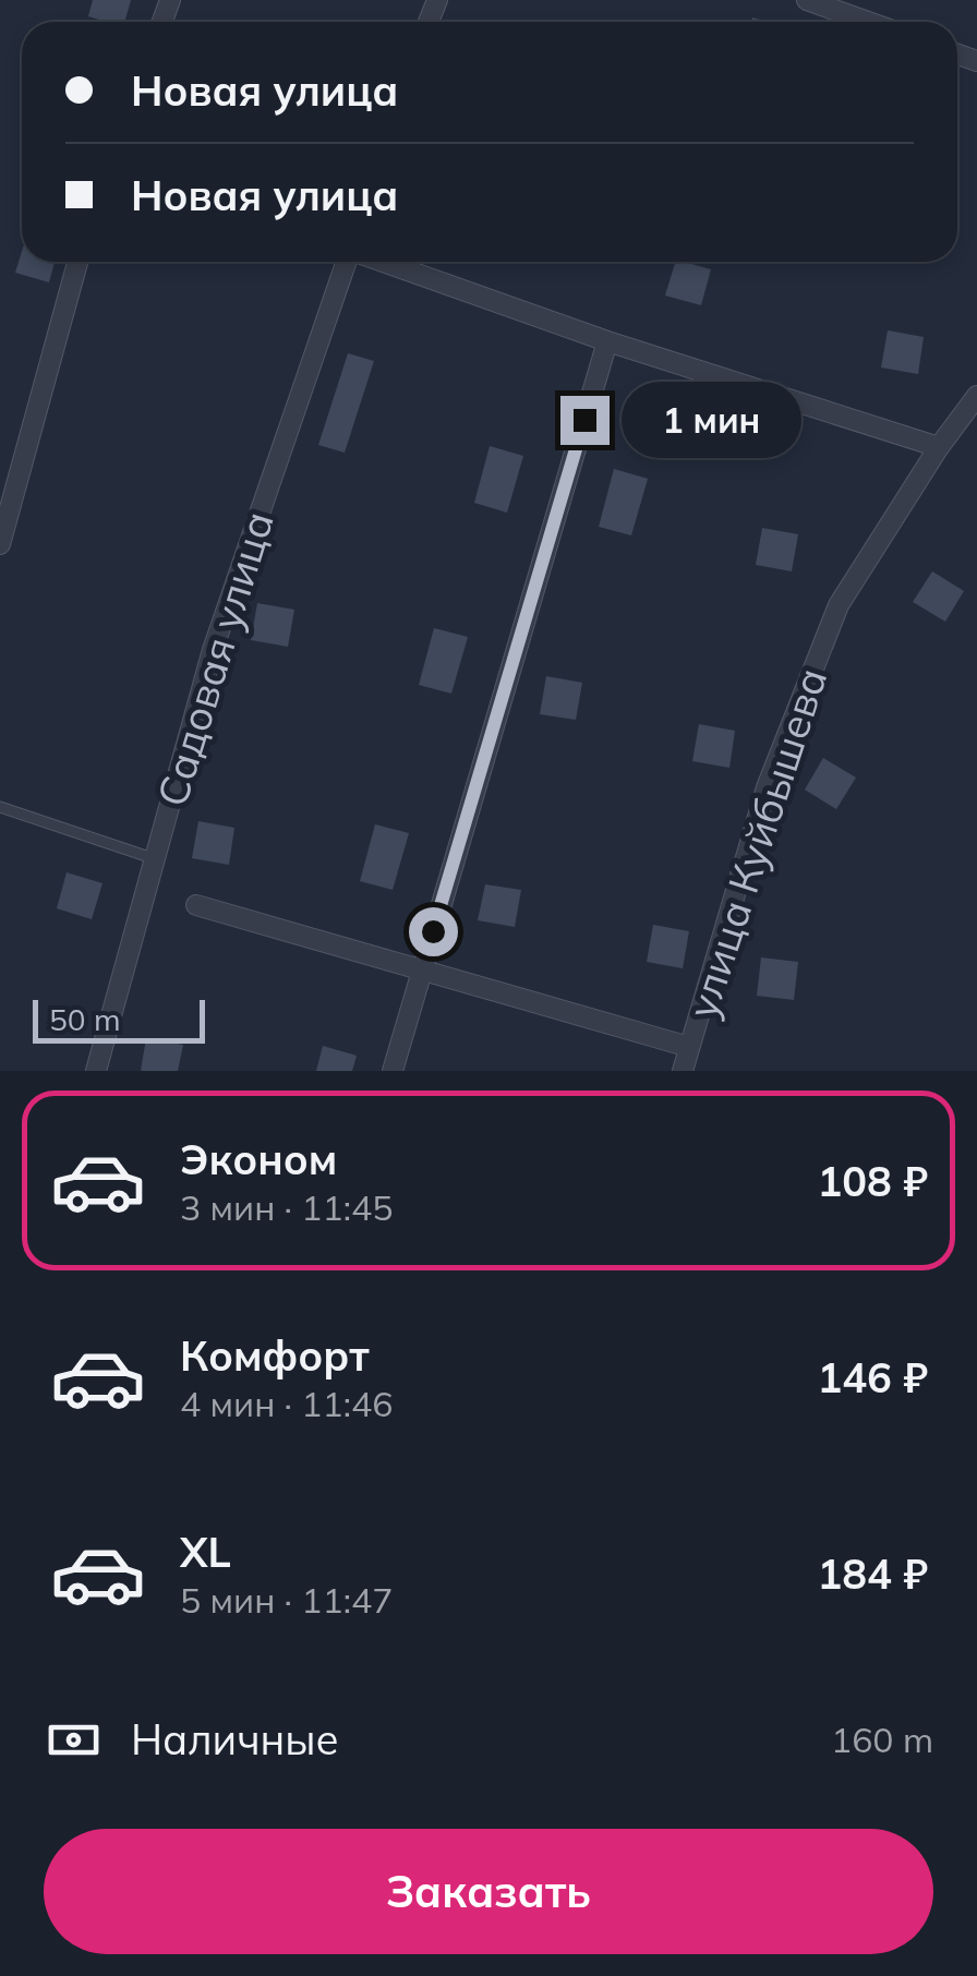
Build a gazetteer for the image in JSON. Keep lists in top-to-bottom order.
{
  "streets": {
    "street": ["Садовая улица", "улица Куйбышева"]
  },
  "scale_bar": "50 m",
  "page": {
    "banner": ["Новая улица", "Новая улица"],
    "bubble": "1 мин",
    "scale": "50 m",
    "list": [
      {
        "name": "Эконом",
        "note": "3 мин · 11:45",
        "value": "108 ₽"
      },
      {
        "name": "Комфорт",
        "note": "4 мин · 11:46",
        "value": "146 ₽"
      },
      {
        "name": "XL",
        "note": "5 мин · 11:47",
        "value": "184 ₽"
      }
    ],
    "pay": ["Наличные", "160 m"],
    "buttons": "Заказать"
  }
}
